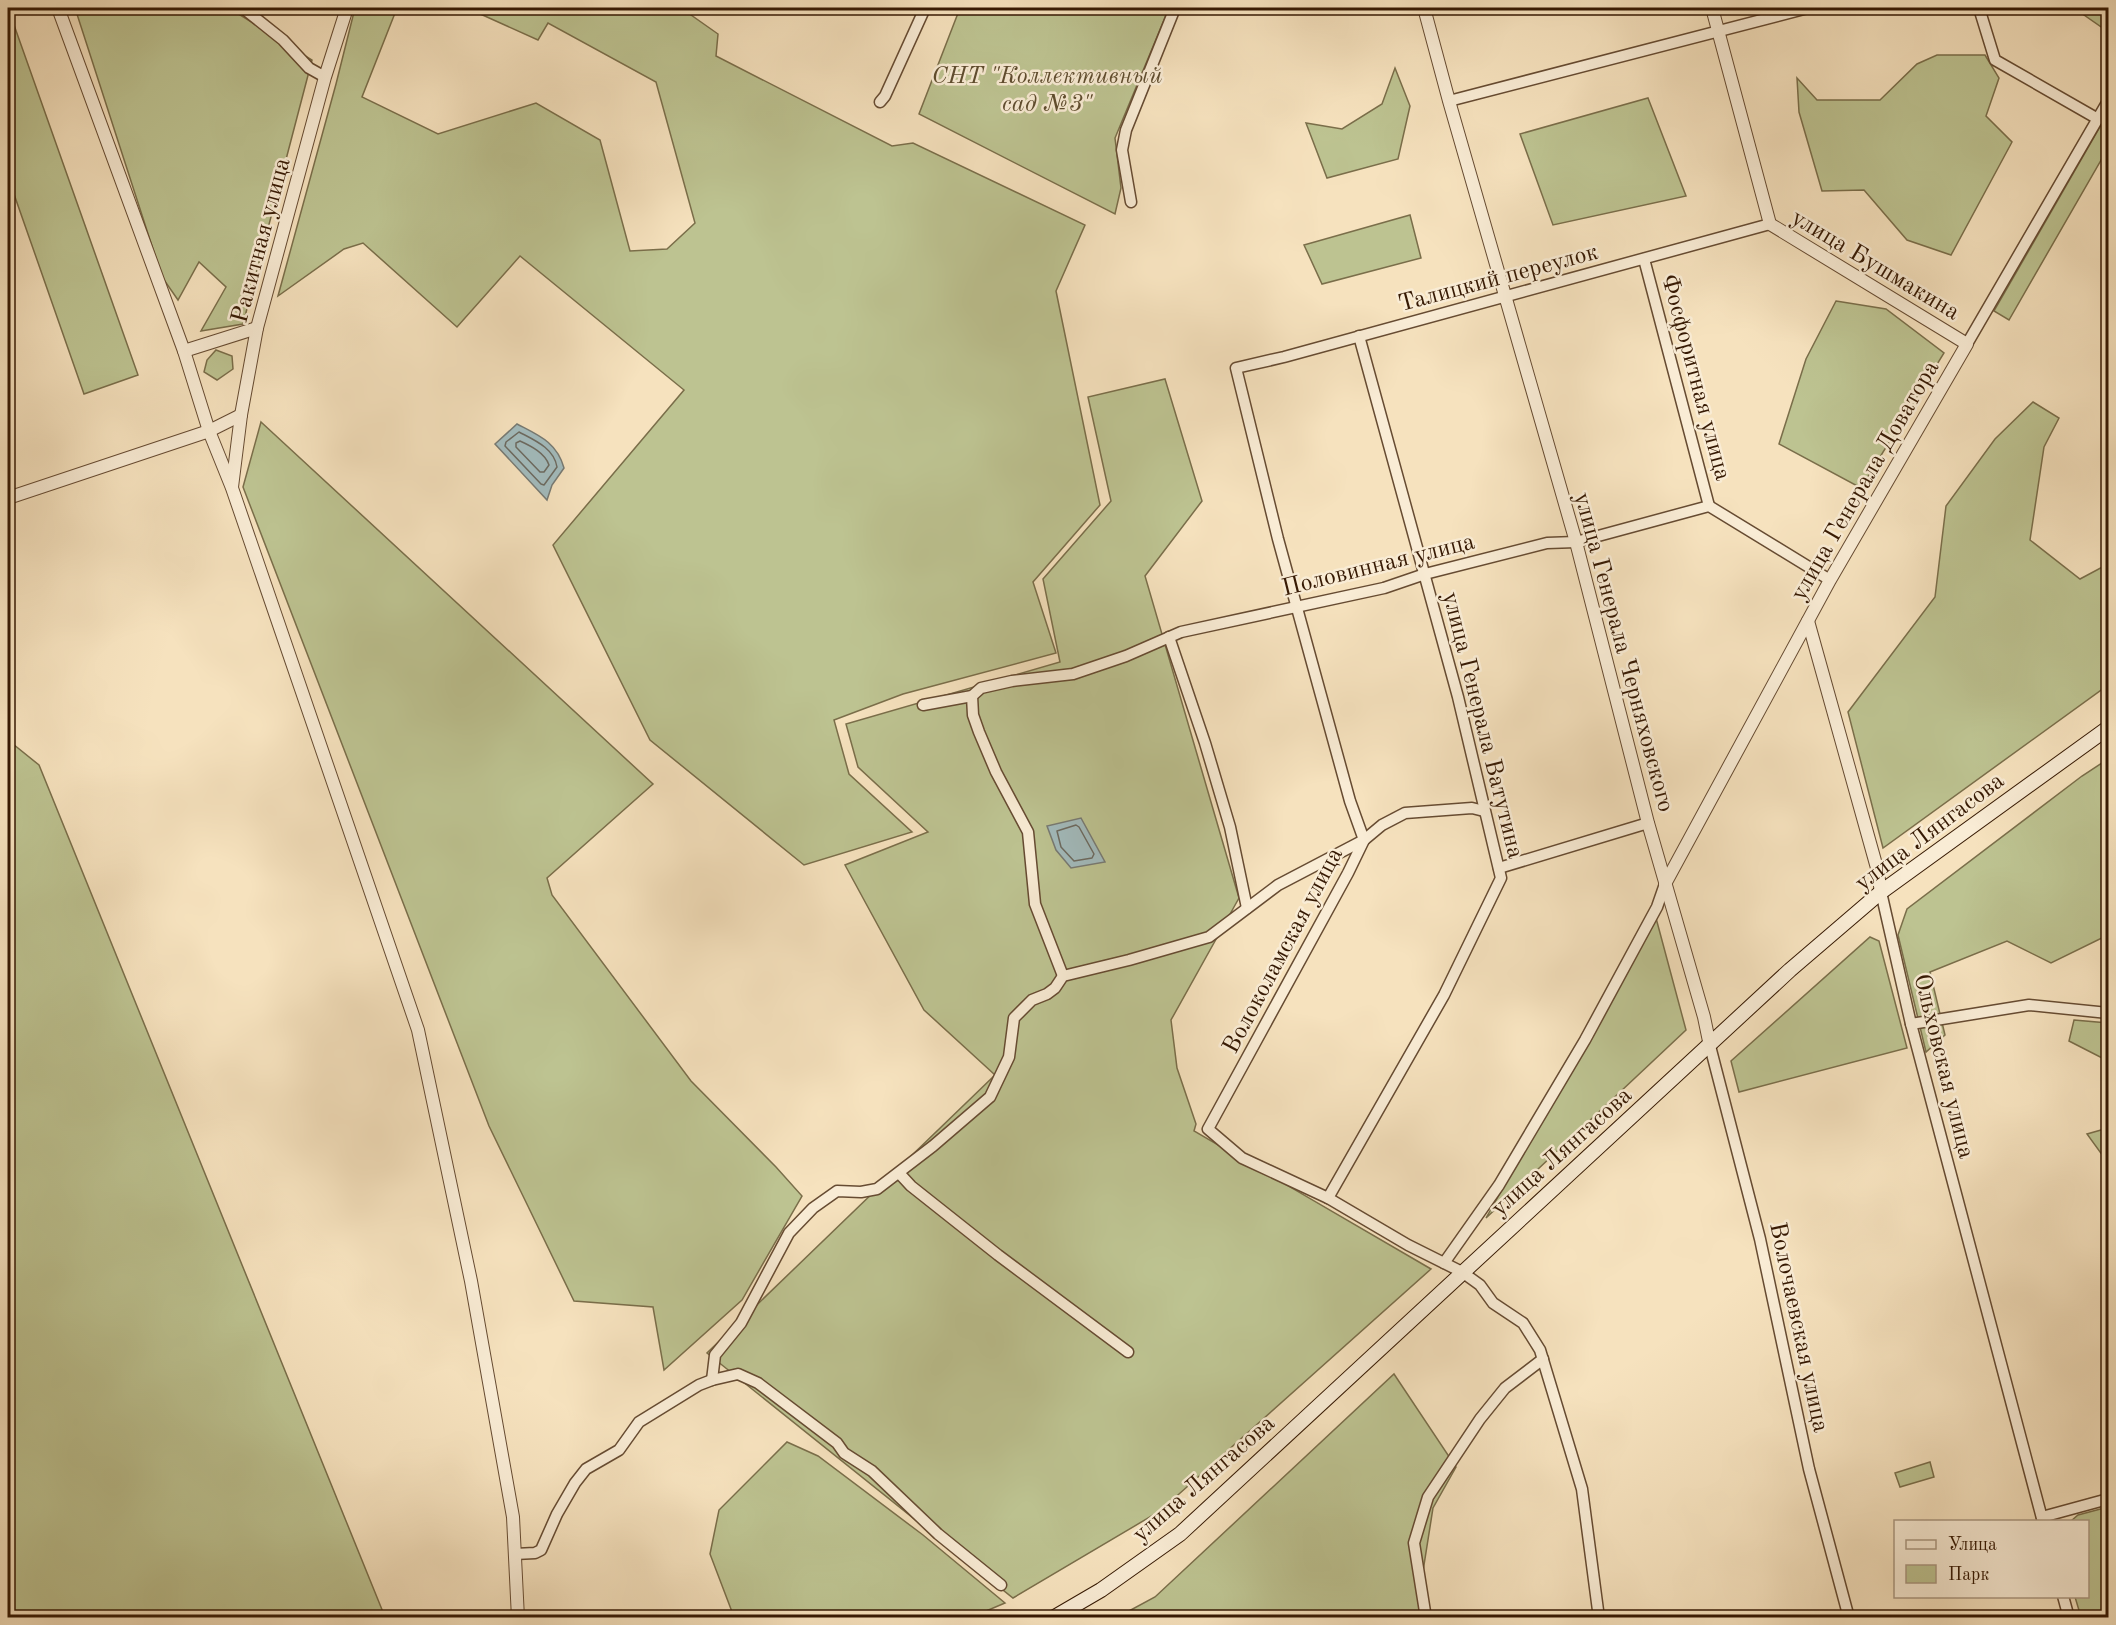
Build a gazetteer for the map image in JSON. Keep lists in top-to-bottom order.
{
  "streets": {
    "main road": ["улица Лянгасова"],
    "street": [
      "Ракитная улица",
      "улица Бушмакина",
      "Талицкий переулок",
      "Фосфоритная улица",
      "улица Генерала Доватора",
      "Половинная улица",
      "улица Генерала Черняховского",
      "улица Генерала Ватутина",
      "Волоколамская улица",
      "Ольховская улица",
      "Волочаевская улица"
    ]
  },
  "crossings": [
    ["улица Бушмакина", "Талицкий переулок"],
    ["улица Бушмакина", "улица Генерала Доватора"],
    ["Талицкий переулок", "Фосфоритная улица"],
    ["Талицкий переулок", "улица Генерала Черняховского"],
    ["Талицкий переулок", "улица Генерала Ватутина"],
    ["Талицкий переулок", "Волоколамская улица"],
    ["Фосфоритная улица", "Половинная улица"],
    ["улица Генерала Доватора", "улица Генерала Черняховского"],
    ["улица Генерала Доватора", "Ольховская улица"],
    ["Половинная улица", "улица Генерала Черняховского"],
    ["Половинная улица", "улица Генерала Ватутина"],
    ["Половинная улица", "Волоколамская улица"],
    ["улица Генерала Черняховского", "улица Лянгасова"],
    ["улица Генерала Черняховского", "Волочаевская улица"],
    ["улица Генерала Ватутина", "Волоколамская улица"],
    ["улица Лянгасова", "Ольховская улица"],
    ["улица Лянгасова", "Волочаевская улица"]
  ],
  "parks": ["СНТ \"Коллективный сад №3\""],
  "legend": ["Улица", "Парк"]
}
